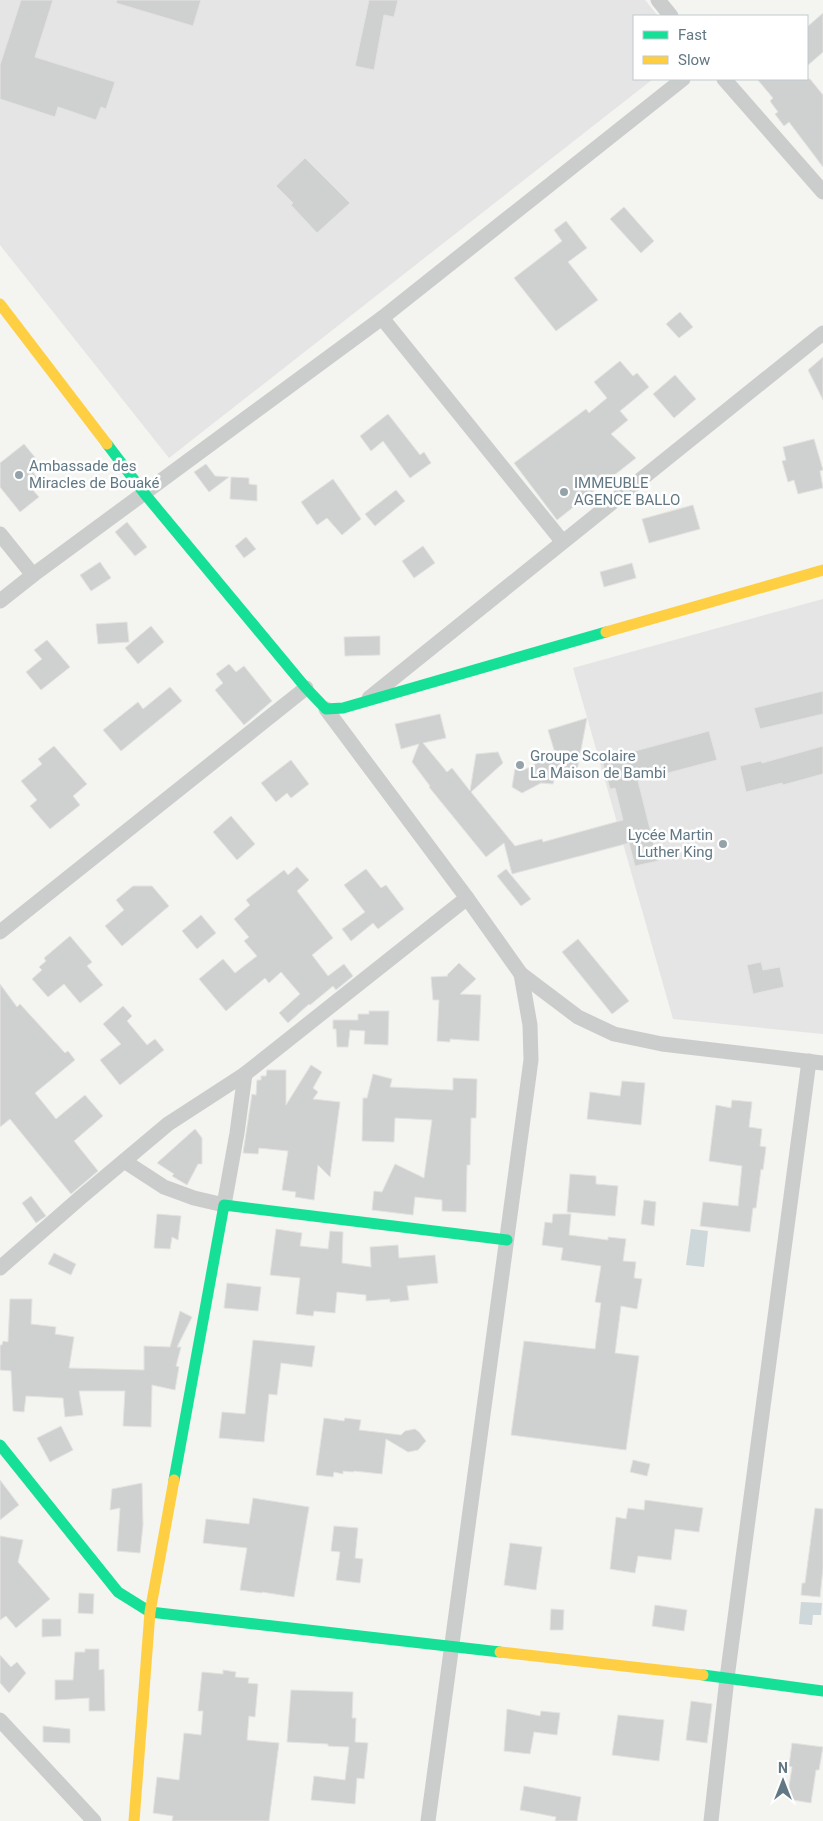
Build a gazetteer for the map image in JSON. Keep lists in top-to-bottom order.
{
  "places": [
    "Ambassade des Miracles de Bouaké",
    "IMMEUBLE AGENCE BALLO",
    "Groupe Scolaire La Maison de Bambi",
    "Lycée Martin Luther King"
  ],
  "legend": ["Fast", "Slow"],
  "north": "top"
}
